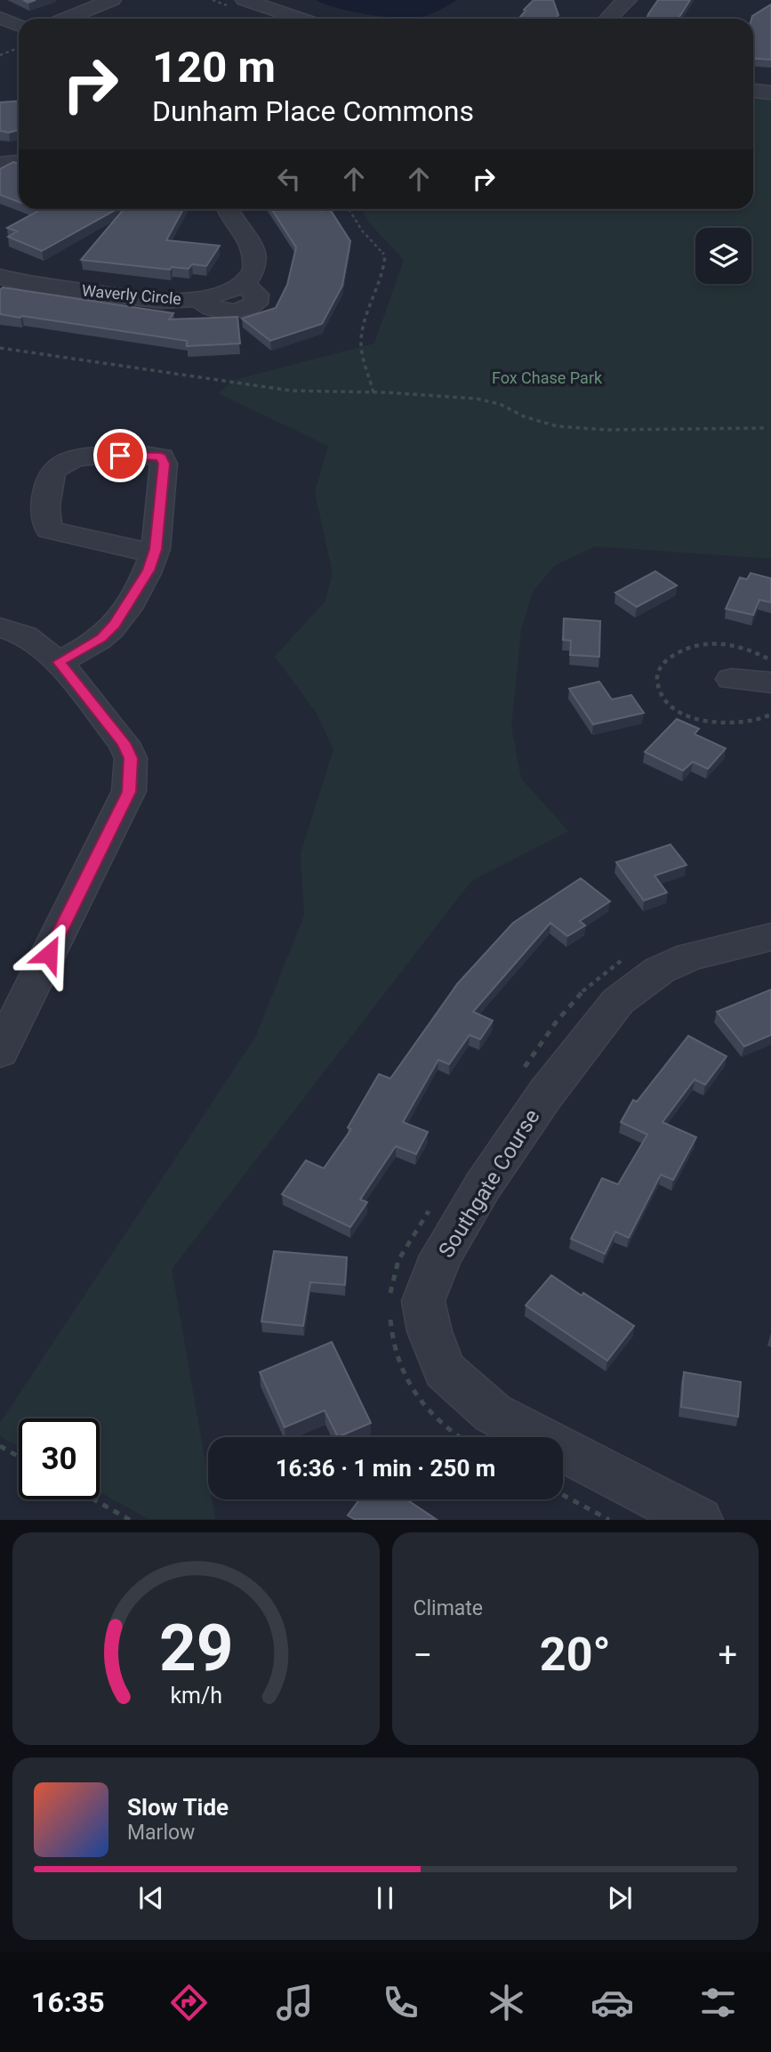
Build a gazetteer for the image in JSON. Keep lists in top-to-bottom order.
{
  "streets": {
    "street": ["Waverly Circle", "Southgate Course"]
  },
  "parks": ["Fox Chase Park"],
  "page": {
    "turn": ["120 m", "Dunham Place Commons"],
    "limit": "30",
    "trip": "16:36 · 1 min · 250 m",
    "tile": "Climate",
    "heat": ["−", "20°", "+"],
    "song": ["Slow Tide", "Marlow"],
    "tabs": "16:35",
    "gauge": ["29", "km/h"]
  }
}
